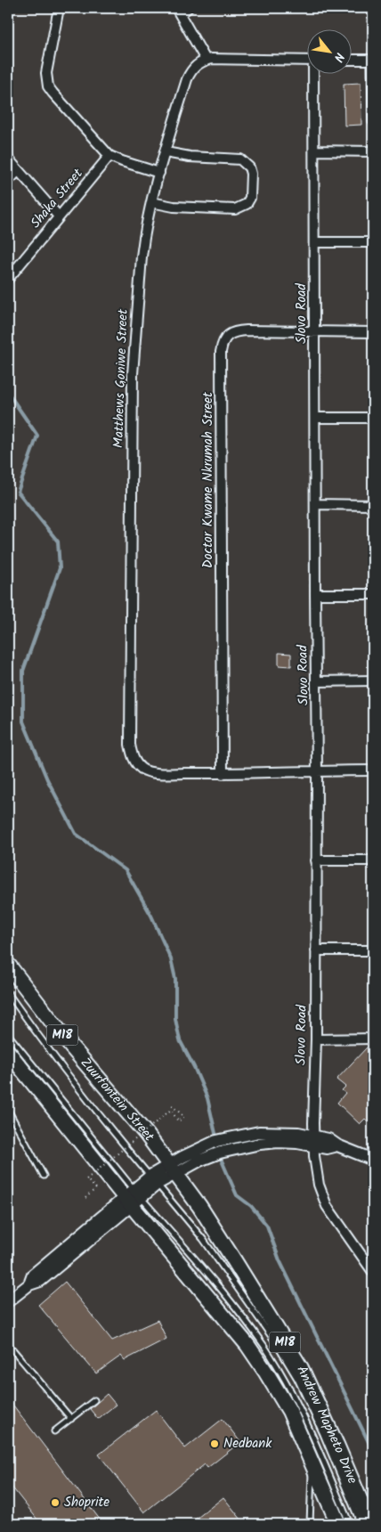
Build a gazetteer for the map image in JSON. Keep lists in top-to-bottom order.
{
  "streets": {
    "main road": ["M18", "Zuurfontein Street", "Andrew Mapheto Drive"],
    "street": [
      "Shaka Street",
      "Slovo Road",
      "Matthews Goniwe Street",
      "Doctor Kwame Nkrumah Street"
    ]
  },
  "crossings": [
    ["Slovo Road", "Doctor Kwame Nkrumah Street"],
    ["Matthews Goniwe Street", "Doctor Kwame Nkrumah Street"],
    ["M18", "Andrew Mapheto Drive"],
    ["Zuurfontein Street", "Andrew Mapheto Drive"]
  ],
  "places": ["Nedbank", "Shoprite"],
  "north": "bottom right"
}
